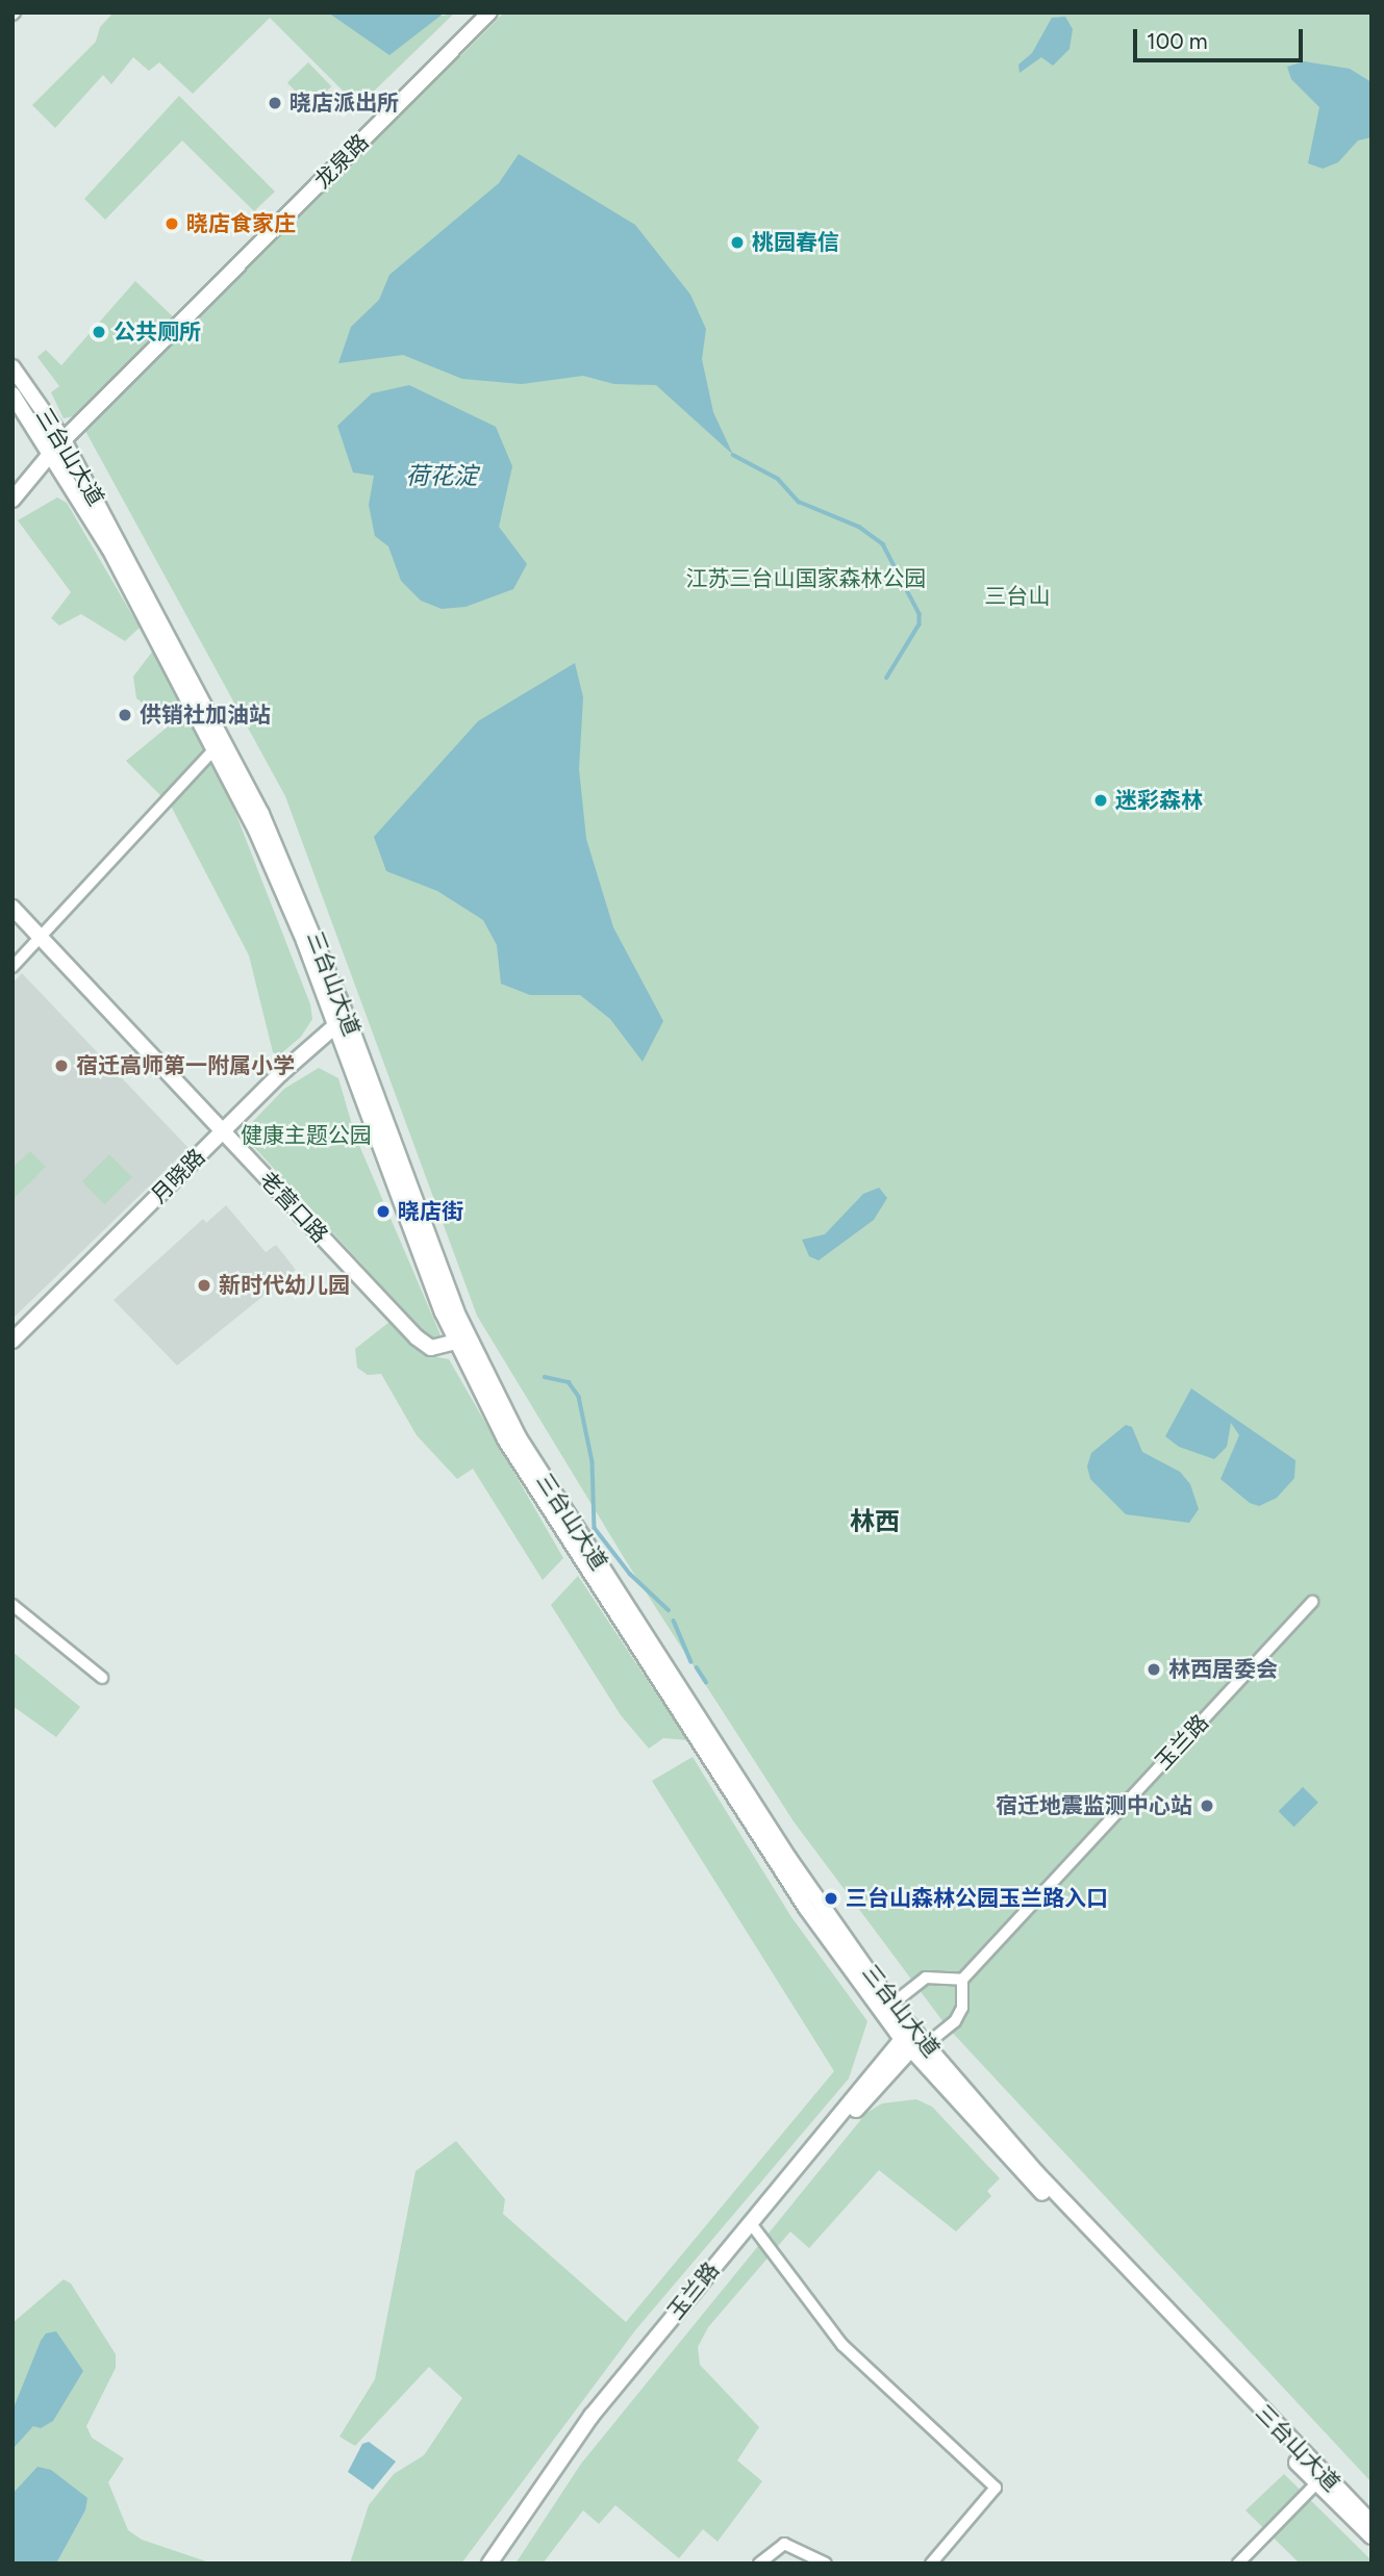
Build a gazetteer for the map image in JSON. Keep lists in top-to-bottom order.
{
  "streets": {
    "main road": [
      "龙泉路",
      "三台山大道",
      "月晓路",
      "老营口路",
      "玉兰路"
    ]
  },
  "crossings": [
    ["龙泉路", "三台山大道"],
    ["三台山大道", "月晓路"],
    ["三台山大道", "老营口路"],
    ["三台山大道", "玉兰路"],
    ["月晓路", "老营口路"]
  ],
  "districts": ["林西"],
  "water": ["荷花淀"],
  "parks": ["江苏三台山国家森林公园", "三台山", "健康主题公园"],
  "places": [
    "晓店派出所",
    "晓店食家庄",
    "桃园春信",
    "公共厕所",
    "供销社加油站",
    "迷彩森林",
    "宿迁高师第一附属小学",
    "晓店街",
    "新时代幼儿园",
    "林西居委会",
    "宿迁地震监测中心站",
    "三台山森林公园玉兰路入口"
  ],
  "scale_bar": "100 m"
}
